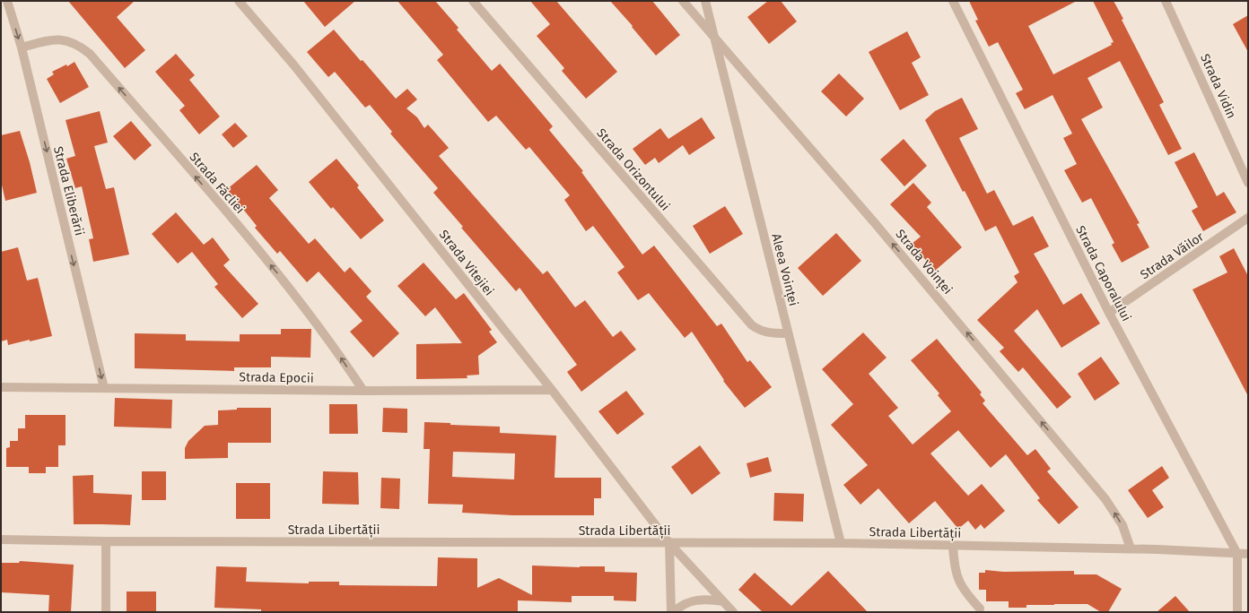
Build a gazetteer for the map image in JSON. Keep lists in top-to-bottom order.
{
  "streets": {
    "street": [
      "Strada Vidin",
      "Strada Orizontului",
      "Strada Făcliei",
      "Strada Eliberării",
      "Strada Văilor",
      "Strada Voinței",
      "Strada Vitejiei",
      "Aleea Voinței",
      "Strada Caporalului",
      "Strada Epocii",
      "Strada Libertății"
    ]
  },
  "crossings": [
    ["Strada Orizontului", "Aleea Voinței"],
    ["Strada Făcliei", "Strada Eliberării"],
    ["Strada Făcliei", "Strada Epocii"],
    ["Strada Eliberării", "Strada Epocii"],
    ["Strada Văilor", "Strada Caporalului"],
    ["Strada Voinței", "Aleea Voinței"],
    ["Strada Voinței", "Strada Libertății"],
    ["Strada Vitejiei", "Strada Epocii"],
    ["Strada Vitejiei", "Strada Libertății"],
    ["Aleea Voinței", "Strada Libertății"],
    ["Strada Caporalului", "Strada Libertății"]
  ],
  "one_way": ["Strada Făcliei", "Strada Eliberării", "Strada Voinței"]
}
